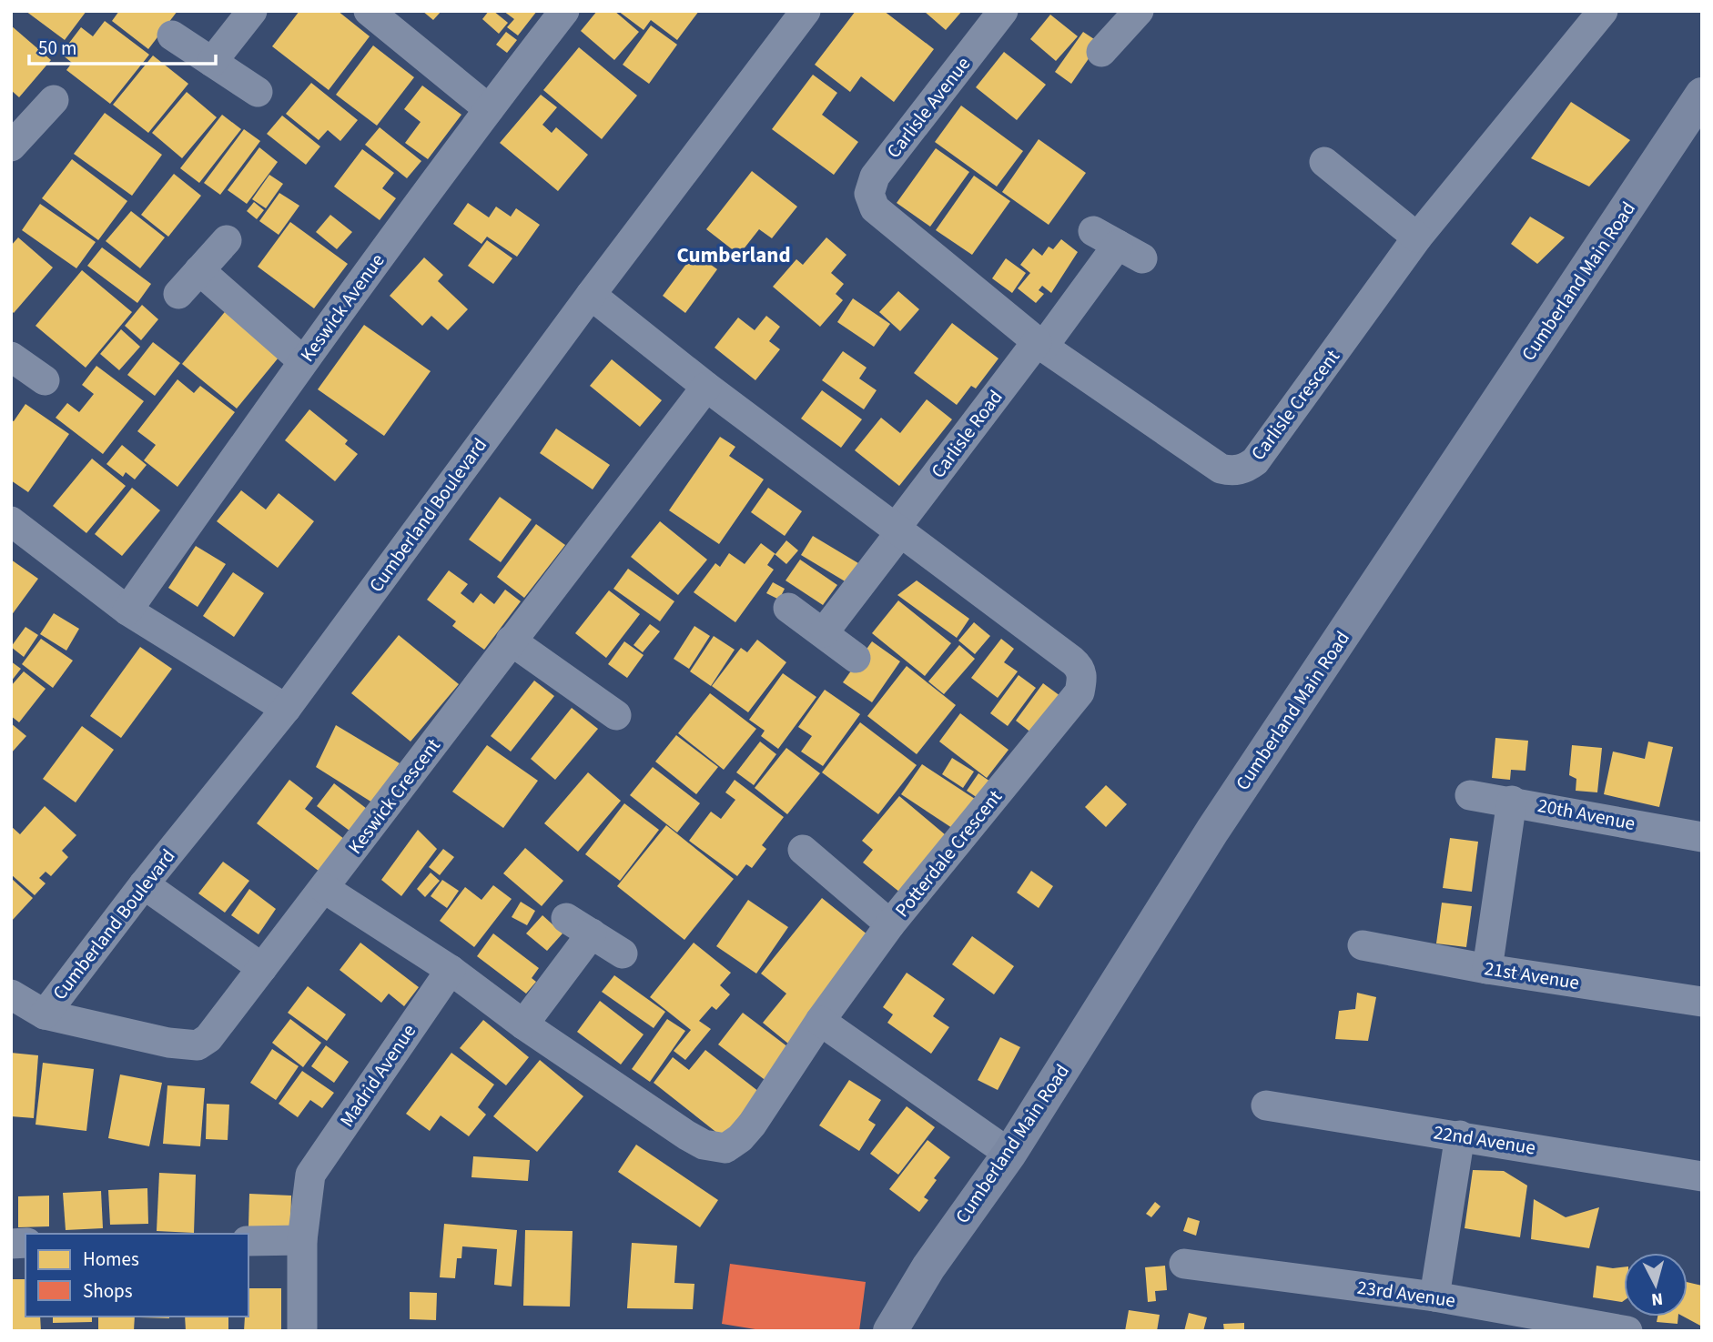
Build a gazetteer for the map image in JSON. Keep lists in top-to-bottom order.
{
  "streets": {
    "street": [
      "Carlisle Avenue",
      "Cumberland Main Road",
      "Keswick Avenue",
      "Carlisle Crescent",
      "Carlisle Road",
      "Cumberland Boulevard",
      "Keswick Crescent",
      "20th Avenue",
      "Potterdale Crescent",
      "21st Avenue",
      "Madrid Avenue",
      "22nd Avenue",
      "23rd Avenue"
    ]
  },
  "crossings": [
    ["Carlisle Avenue", "Carlisle Crescent"],
    ["Carlisle Crescent", "Carlisle Road"],
    ["Carlisle Road", "Potterdale Crescent"],
    ["Cumberland Boulevard", "Keswick Crescent"],
    ["Cumberland Boulevard", "Potterdale Crescent"],
    ["Keswick Crescent", "Potterdale Crescent"],
    ["Potterdale Crescent", "Madrid Avenue"]
  ],
  "districts": ["Cumberland"],
  "legend": ["Homes", "Shops"],
  "scale_bar": "50 m",
  "north": "bottom"
}
